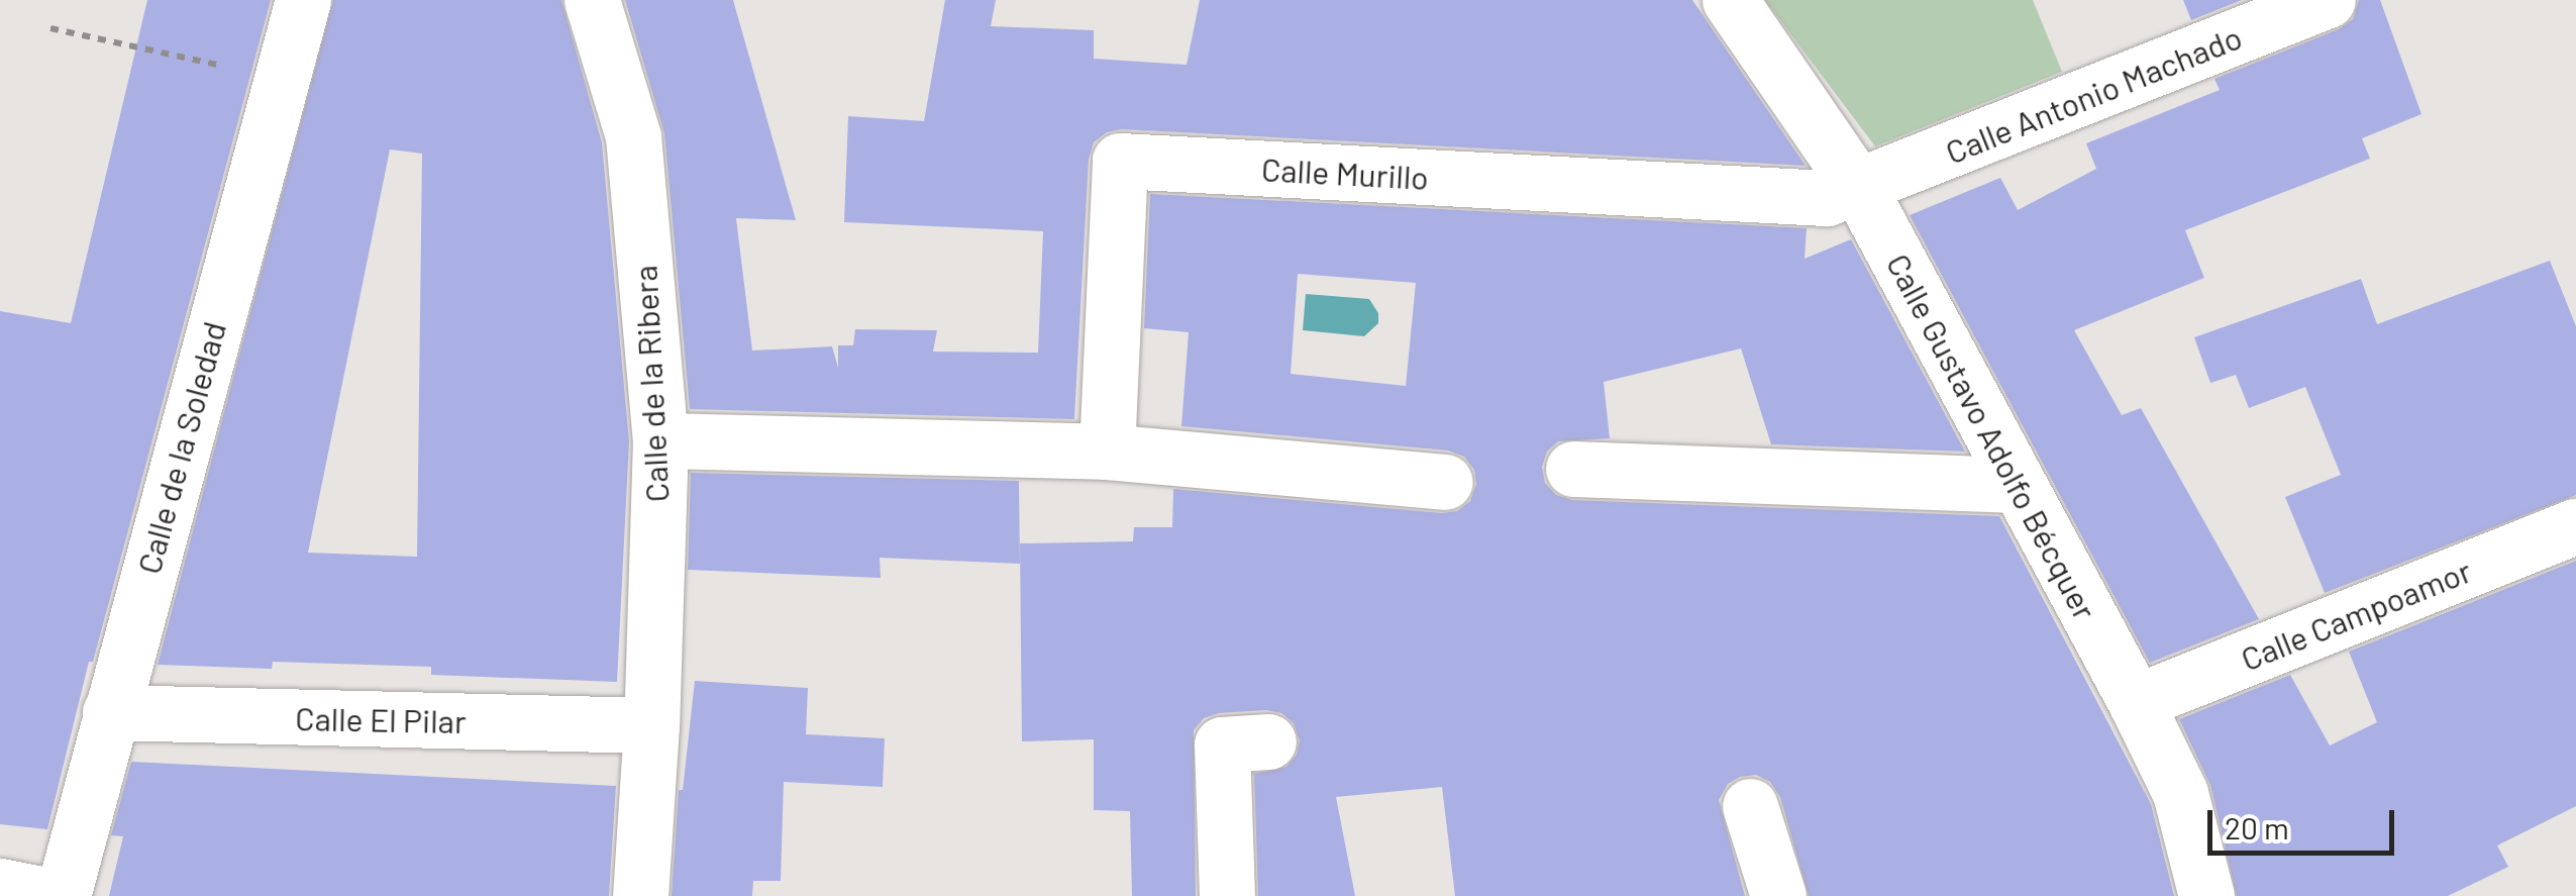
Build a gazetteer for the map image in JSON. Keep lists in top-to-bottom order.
{
  "streets": {
    "street": [
      "Calle Antonio Machado",
      "Calle Murillo",
      "Calle de la Ribera",
      "Calle Gustavo Adolfo Bécquer",
      "Calle de la Soledad",
      "Calle Campoamor",
      "Calle El Pilar"
    ]
  },
  "crossings": [
    ["Calle Antonio Machado", "Calle Murillo"],
    ["Calle Antonio Machado", "Calle Gustavo Adolfo Bécquer"],
    ["Calle Murillo", "Calle Gustavo Adolfo Bécquer"],
    ["Calle de la Ribera", "Calle El Pilar"],
    ["Calle Gustavo Adolfo Bécquer", "Calle Campoamor"],
    ["Calle de la Soledad", "Calle El Pilar"]
  ],
  "scale_bar": "20 m"
}
